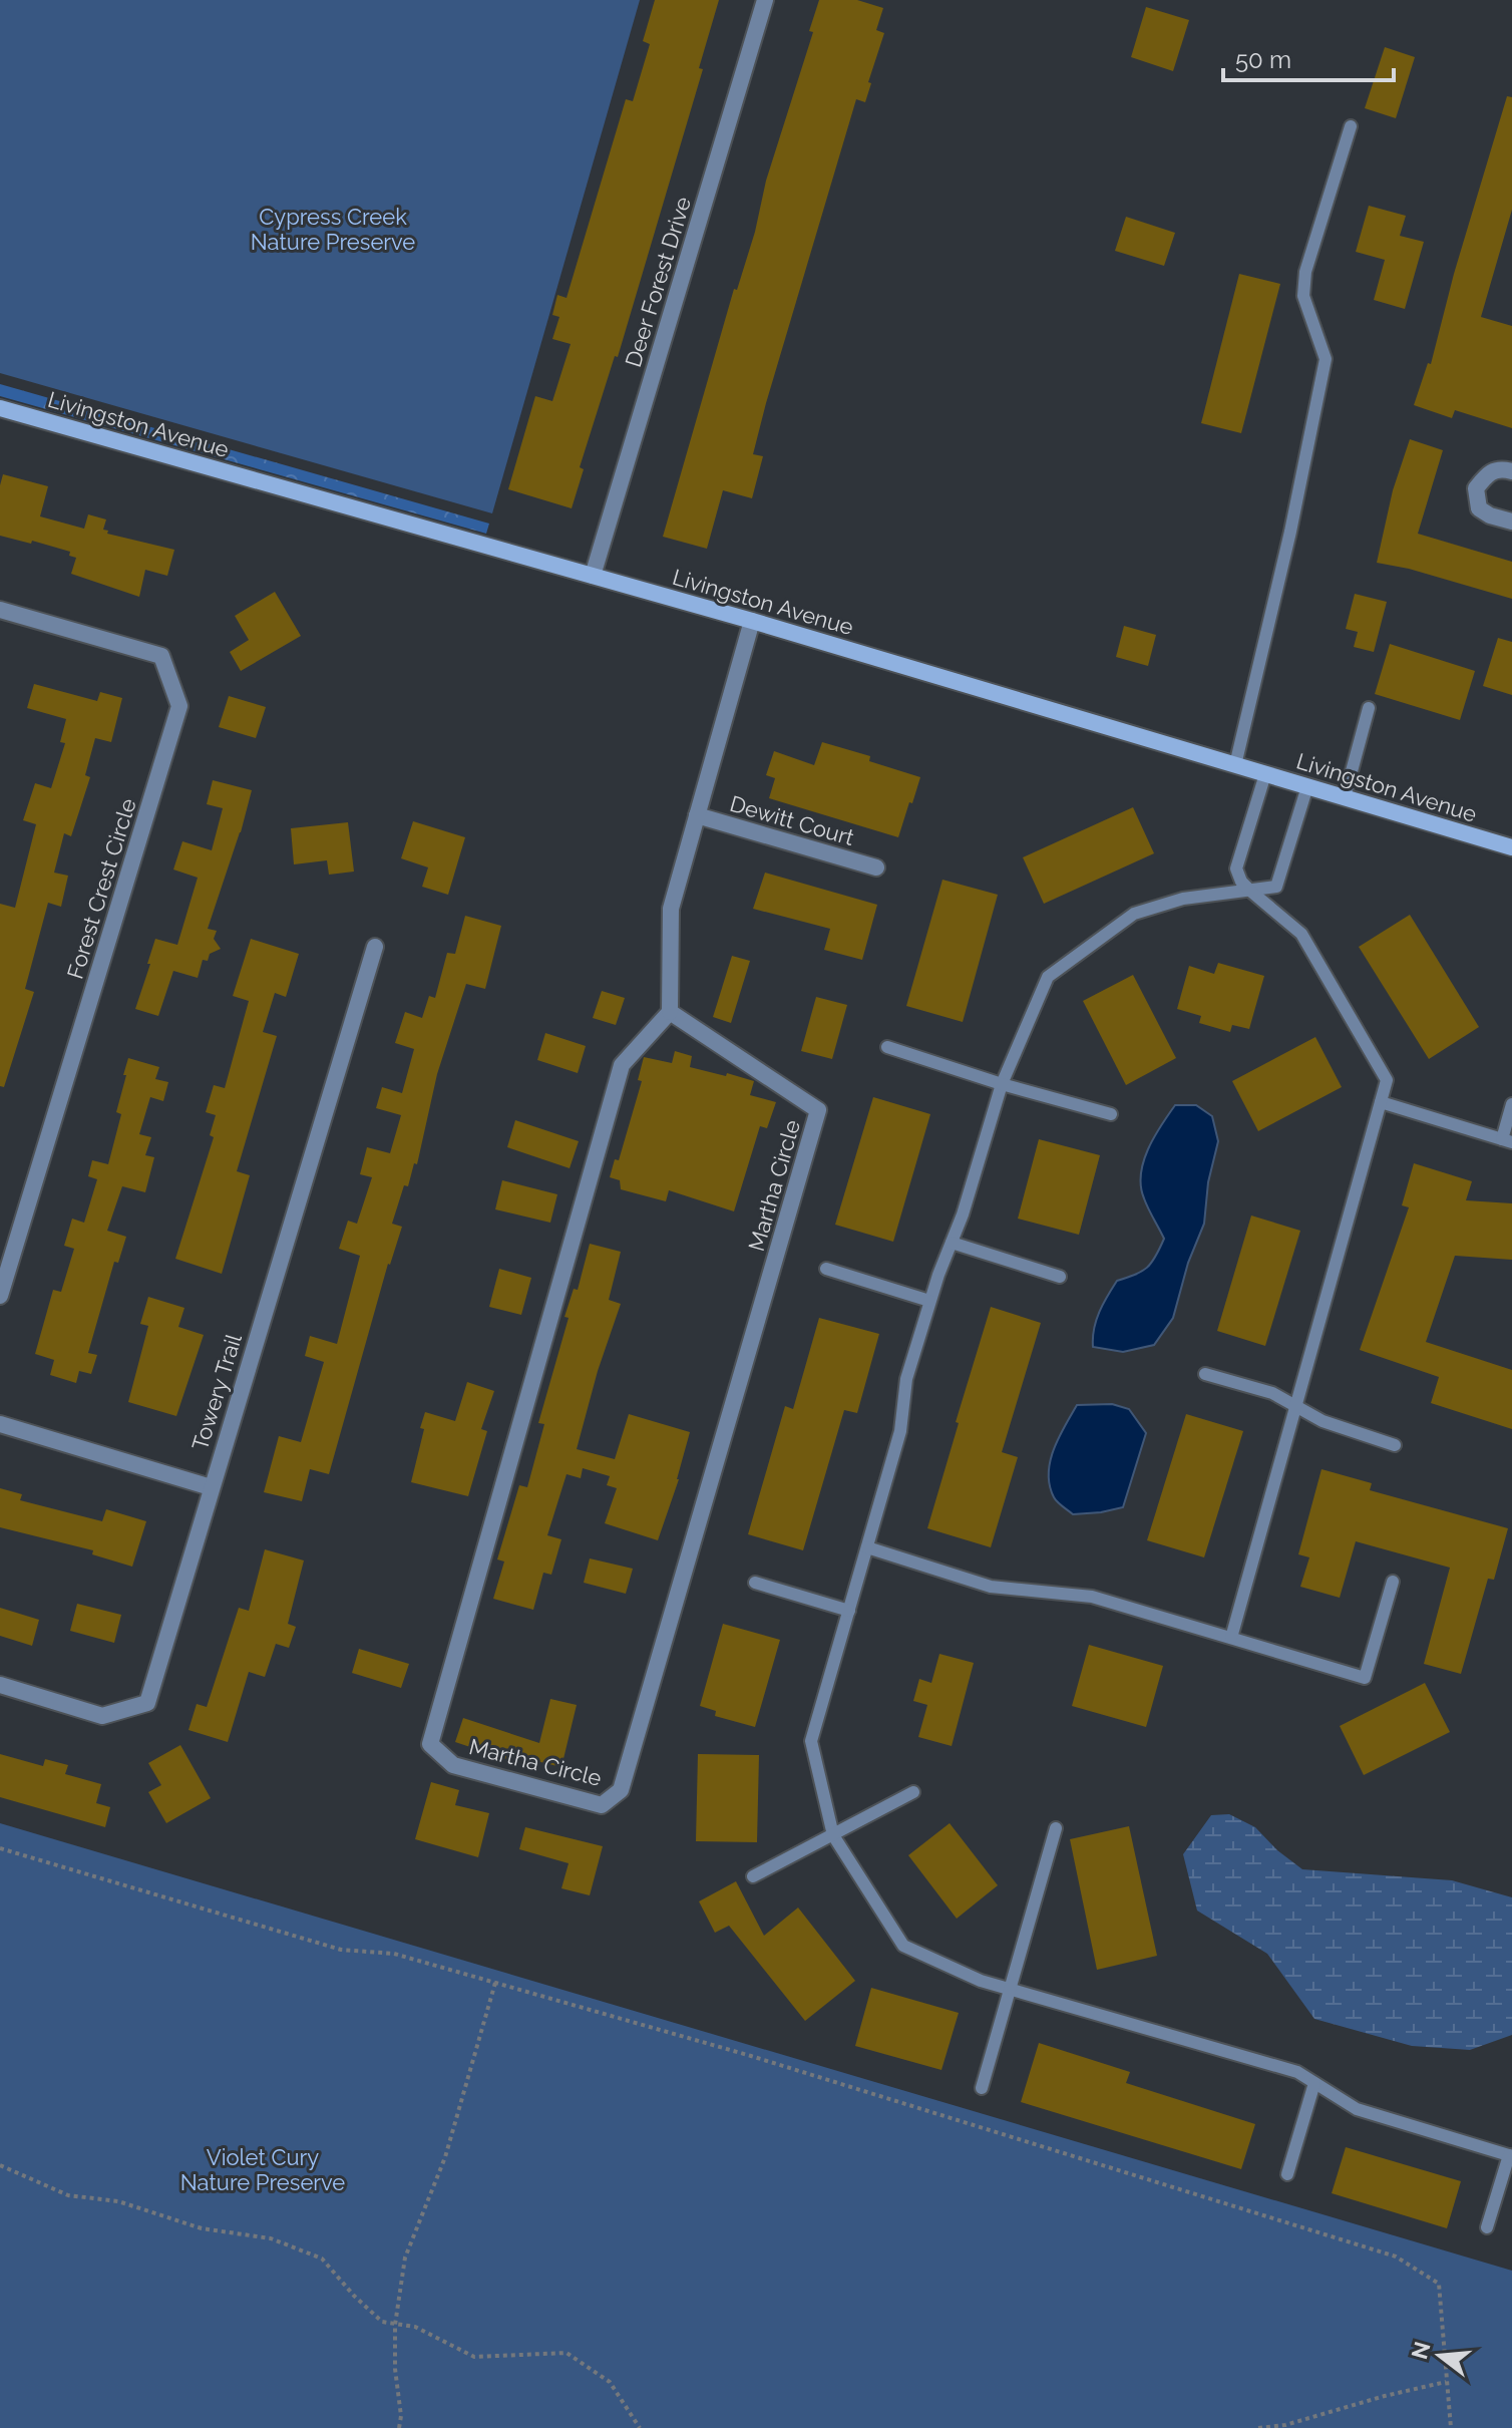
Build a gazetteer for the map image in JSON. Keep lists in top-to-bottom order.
{
  "streets": {
    "street": [
      "Deer Forest Drive",
      "Livingston Avenue",
      "Dewitt Court",
      "Forest Crest Circle",
      "Martha Circle",
      "Towery Trail"
    ]
  },
  "crossings": [
    ["Deer Forest Drive", "Livingston Avenue"]
  ],
  "parks": ["Cypress Creek Nature Preserve", "Violet Cury Nature Preserve"],
  "scale_bar": "50 m",
  "north": "left"
}
